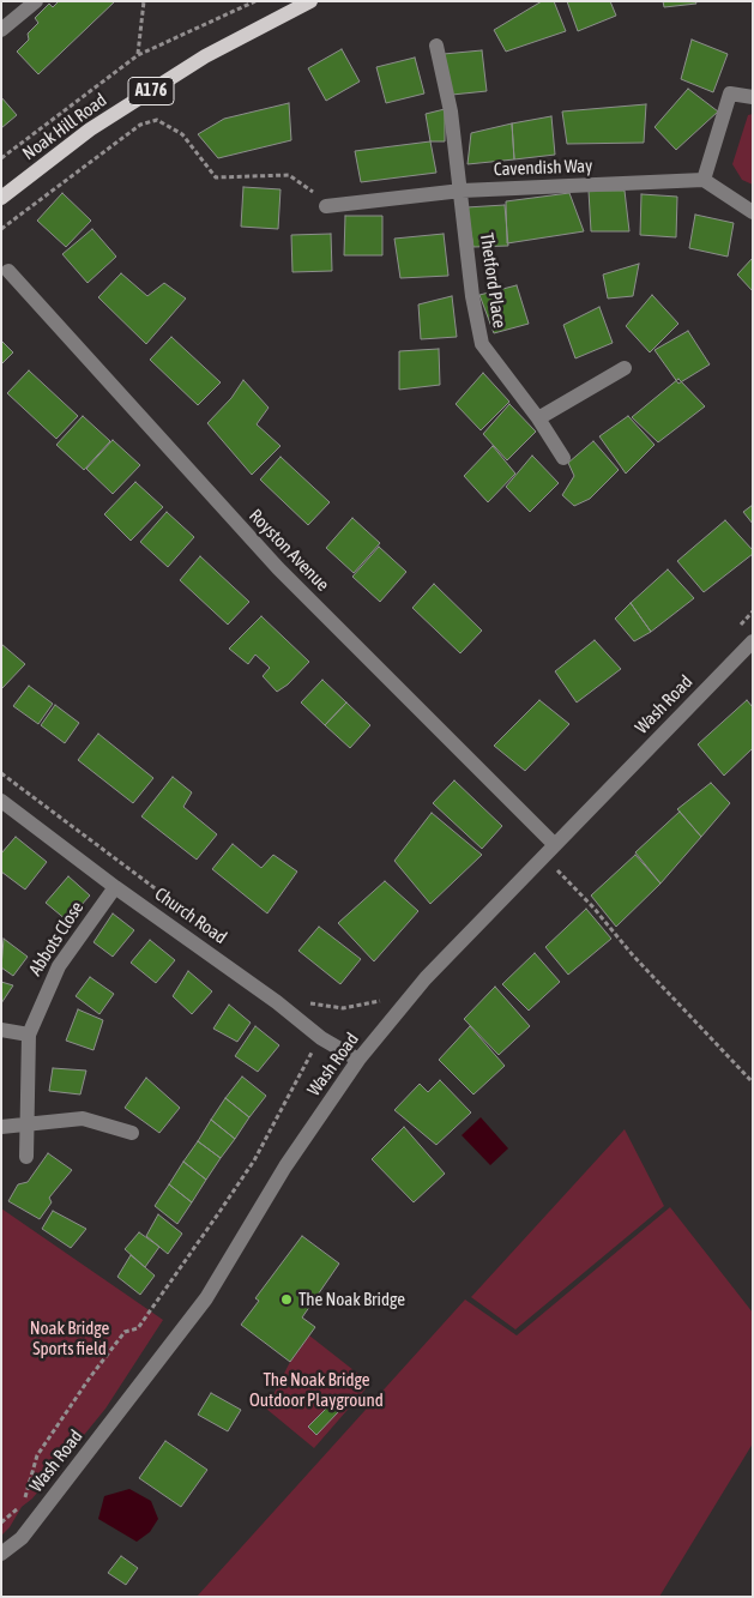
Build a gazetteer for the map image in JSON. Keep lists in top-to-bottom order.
{
  "streets": {
    "main road": ["A176", "Noak Hill Road"],
    "street": [
      "Cavendish Way",
      "Thetford Place",
      "Royston Avenue",
      "Wash Road",
      "Church Road",
      "Abbots Close"
    ]
  },
  "crossings": [
    ["Cavendish Way", "Thetford Place"],
    ["Royston Avenue", "Wash Road"],
    ["Wash Road", "Church Road"],
    ["Church Road", "Abbots Close"]
  ],
  "parks": ["Noak Bridge Sports field", "The Noak Bridge Outdoor Playground"],
  "places": ["The Noak Bridge"]
}
